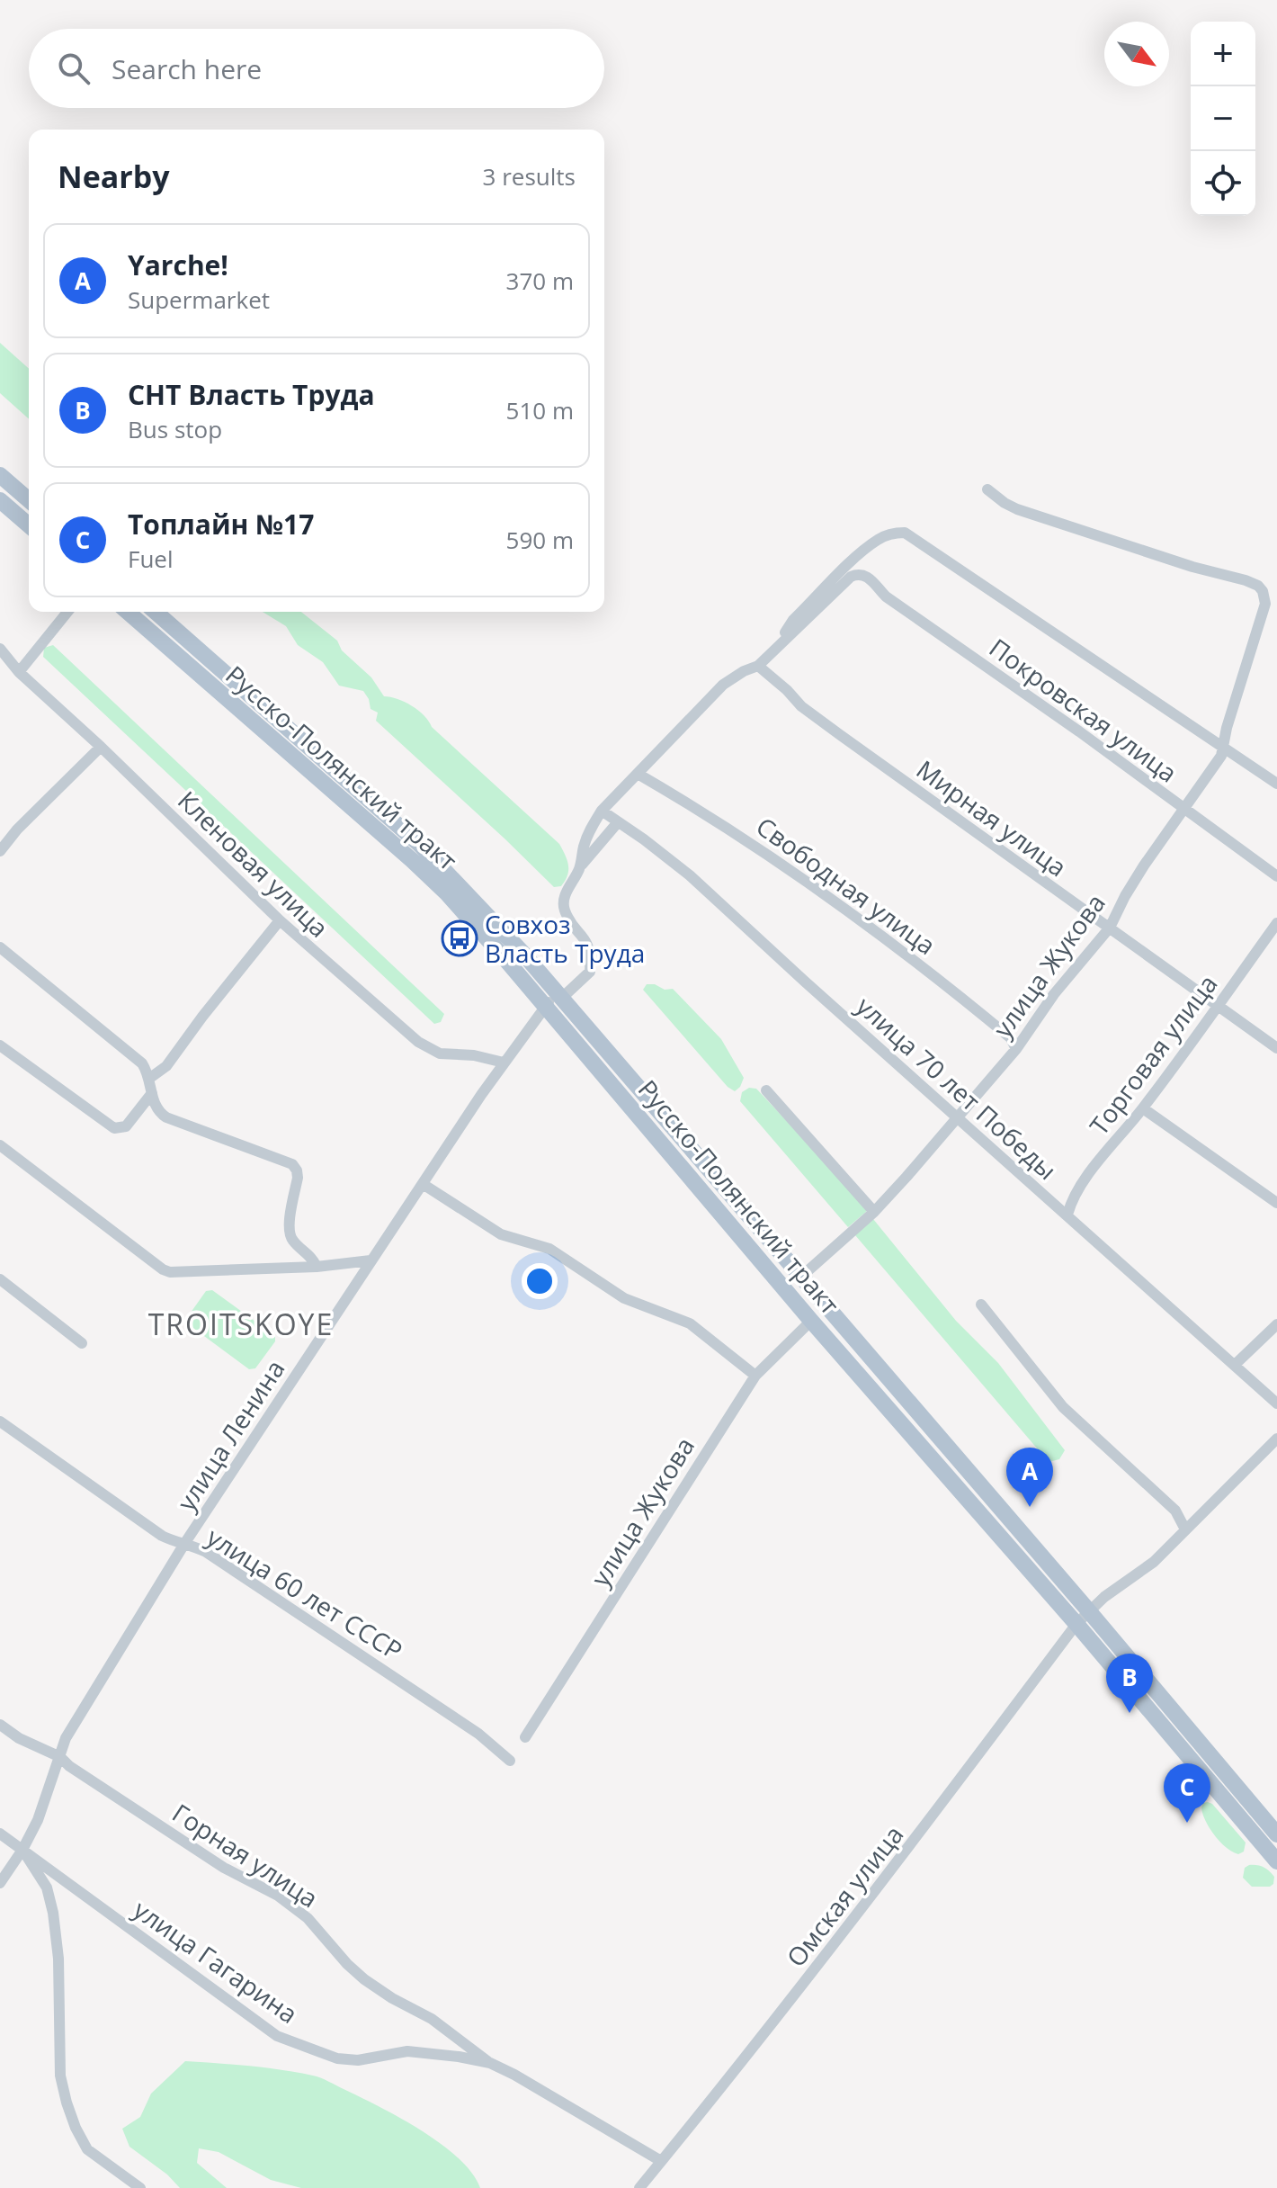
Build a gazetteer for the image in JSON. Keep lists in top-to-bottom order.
{
  "streets": {
    "main road": ["Русско-Полянский тракт"],
    "street": [
      "Покровская улица",
      "Мирная улица",
      "Кленовая улица",
      "Свободная улица",
      "улица Жукова",
      "Торговая улица",
      "улица 70 лет Победы",
      "улица Ленина",
      "улица 60 лет СССР",
      "Горная улица",
      "Омская улица",
      "улица Гагарина"
    ]
  },
  "crossings": [
    ["Покровская улица", "улица Жукова"],
    ["Русско-Полянский тракт", "улица Жукова"],
    ["Русско-Полянский тракт", "улица Ленина"],
    ["Русско-Полянский тракт", "Омская улица"],
    ["Мирная улица", "улица Жукова"],
    ["Мирная улица", "Торговая улица"],
    ["Кленовая улица", "улица Ленина"],
    ["Свободная улица", "улица Жукова"],
    ["улица Жукова", "улица 70 лет Победы"],
    ["Торговая улица", "улица 70 лет Победы"],
    ["улица Ленина", "улица 60 лет СССР"],
    ["улица Ленина", "Горная улица"],
    ["улица Ленина", "улица Гагарина"],
    ["Горная улица", "улица Гагарина"],
    ["Омская улица", "улица Гагарина"]
  ],
  "districts": ["TROITSKOYE"],
  "places": {
    "bus stop": ["Совхоз Власть Труда"]
  },
  "north": "bottom right",
  "page": {
    "map_buttons": ["+", "−"],
    "search": "Search here",
    "heading": ["Nearby", "3 results"],
    "list": [
      {
        "mark": "A",
        "name": "Yarche!",
        "note": "Supermarket",
        "value": "370 m"
      },
      {
        "mark": "B",
        "name": "СНТ Власть Труда",
        "note": "Bus stop",
        "value": "510 m"
      },
      {
        "mark": "C",
        "name": "Топлайн №17",
        "note": "Fuel",
        "value": "590 m"
      }
    ],
    "pins": ["A", "B", "C"]
  }
}
